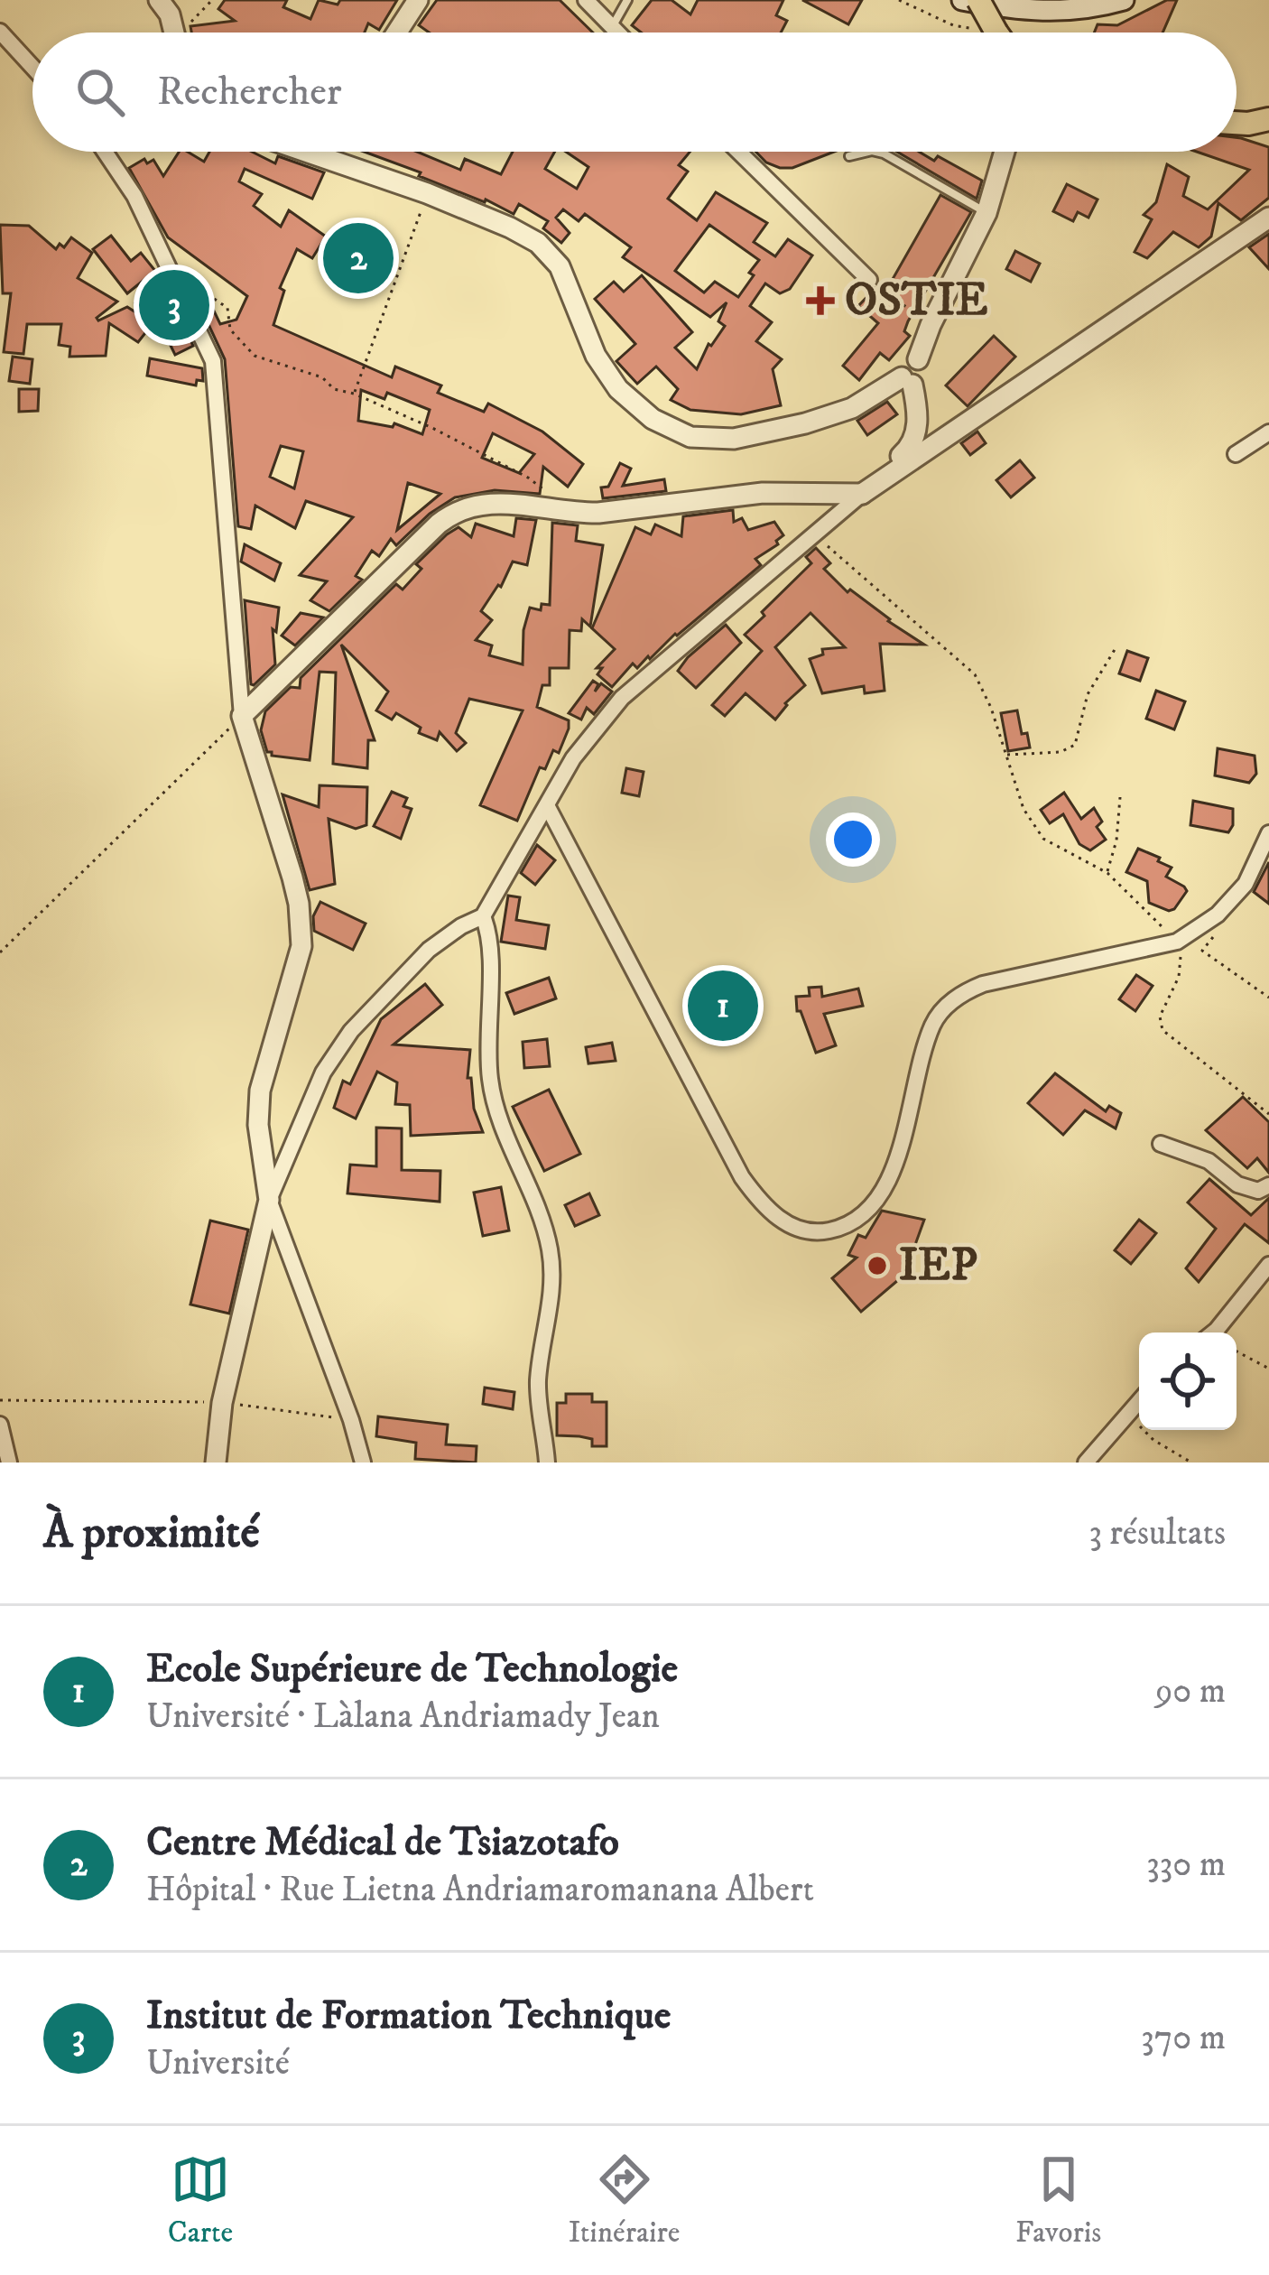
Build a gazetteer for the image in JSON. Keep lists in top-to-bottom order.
{
  "places": {
    "health": ["OSTIE"],
    "other": ["IEP"]
  },
  "page": {
    "search": "Rechercher",
    "pins": ["2", "3", "1"],
    "heading": ["À proximité", "3 résultats"],
    "list": [
      {
        "mark": "1",
        "name": "Ecole Supérieure de Technologie",
        "note": "Université · Làlana Andriamady Jean",
        "value": "90 m"
      },
      {
        "mark": "2",
        "name": "Centre Médical de Tsiazotafo",
        "note": "Hôpital · Rue Lietna Andriamaromanana Albert",
        "value": "330 m"
      },
      {
        "mark": "3",
        "name": "Institut de Formation Technique",
        "note": "Université",
        "value": "370 m"
      }
    ],
    "nav": ["Carte", "Itinéraire", "Favoris"]
  }
}
